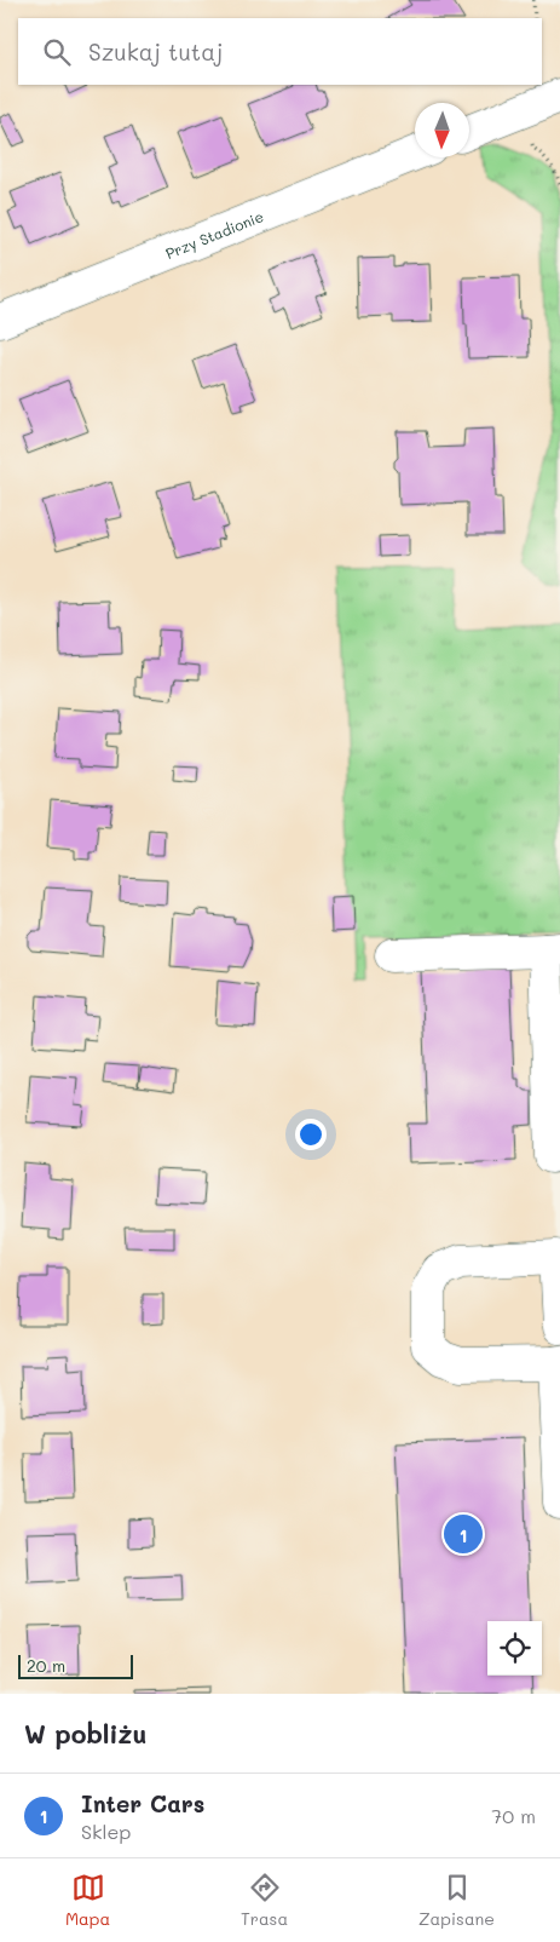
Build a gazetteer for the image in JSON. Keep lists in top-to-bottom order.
{
  "streets": {
    "street": ["Przy Stadionie"]
  },
  "scale_bar": "20 m",
  "north": "bottom",
  "page": {
    "search": "Szukaj tutaj",
    "pins": "1",
    "scale": "20 m",
    "heading": "W pobliżu",
    "list": [
      {
        "mark": "1",
        "name": "Inter Cars",
        "note": "Sklep",
        "value": "70 m"
      }
    ],
    "nav": ["Mapa", "Trasa", "Zapisane"]
  }
}
